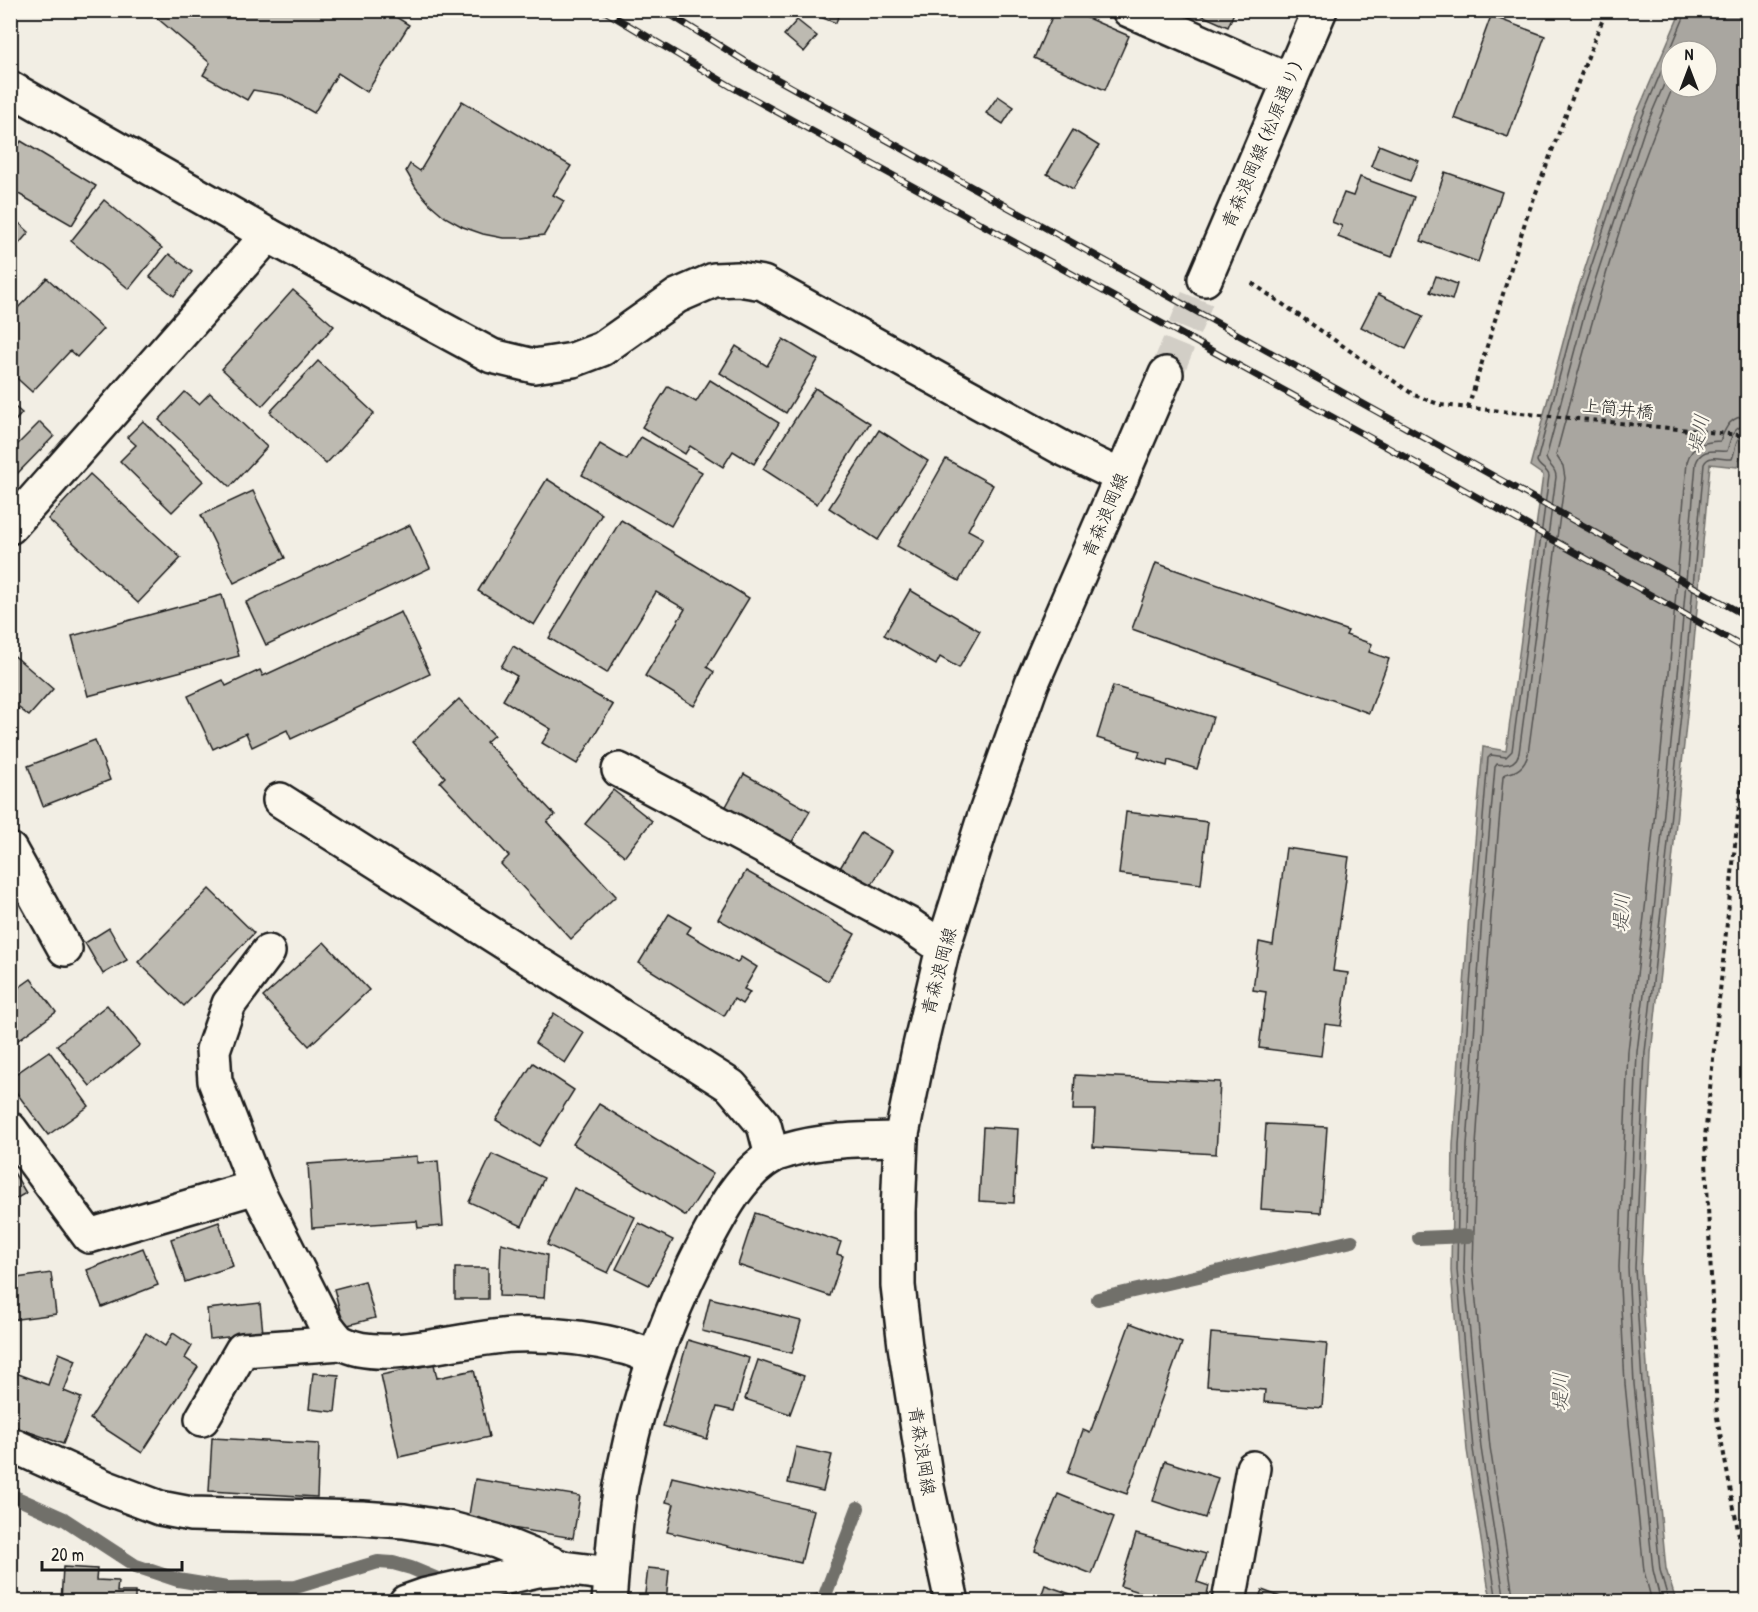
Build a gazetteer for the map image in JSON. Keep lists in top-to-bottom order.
{
  "streets": {
    "street": ["青森浪岡線 (松原通り)", "青森浪岡線"],
    "path": ["上筒井橋"]
  },
  "water": ["堤川"],
  "scale_bar": "20 m",
  "north": "top"
}
